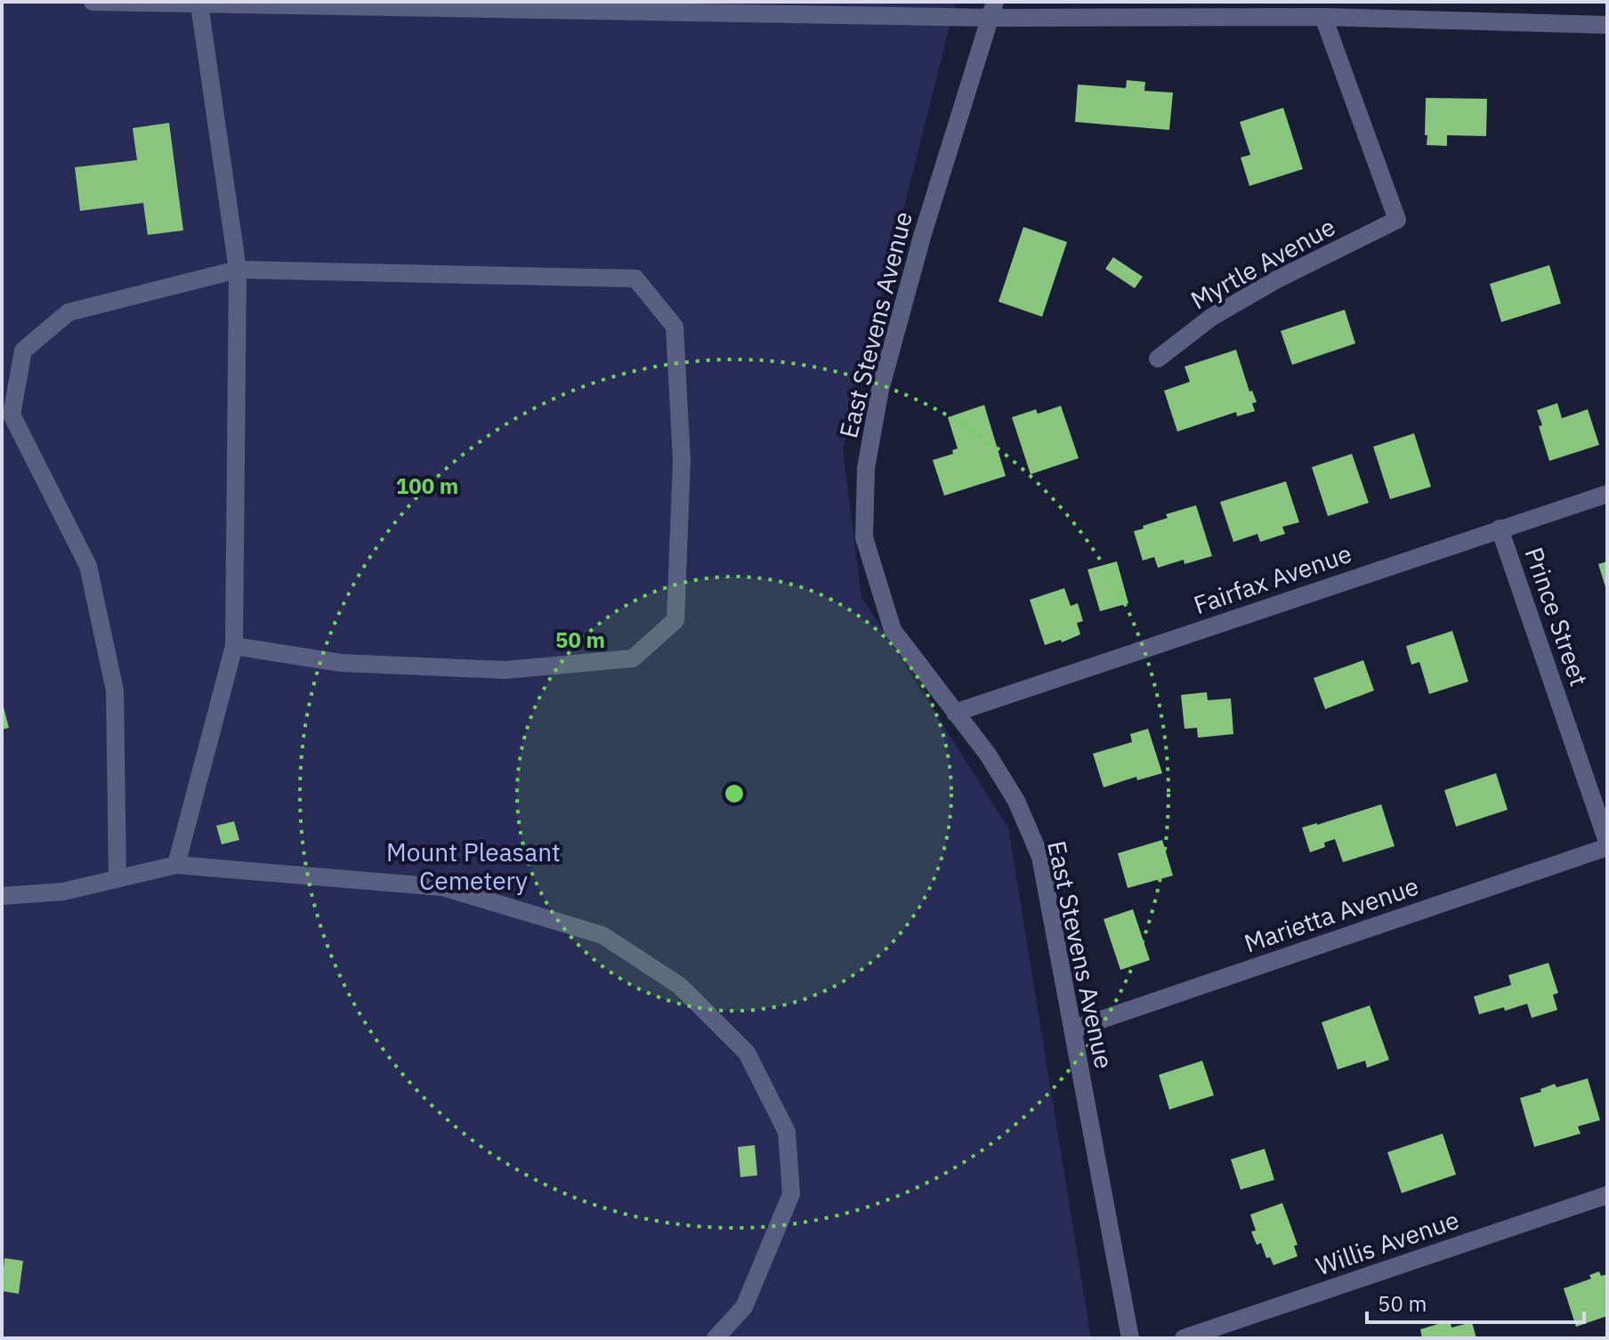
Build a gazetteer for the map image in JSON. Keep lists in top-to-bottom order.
{
  "streets": {
    "street": [
      "Myrtle Avenue",
      "East Stevens Avenue",
      "Fairfax Avenue",
      "Prince Street",
      "Marietta Avenue",
      "Willis Avenue"
    ]
  },
  "crossings": [
    ["East Stevens Avenue", "Fairfax Avenue"],
    ["East Stevens Avenue", "Marietta Avenue"],
    ["Fairfax Avenue", "Prince Street"],
    ["Prince Street", "Marietta Avenue"]
  ],
  "parks": ["Mount Pleasant Cemetery"],
  "scale_bar": "50 m",
  "rings": ["100 m", "50 m"]
}
